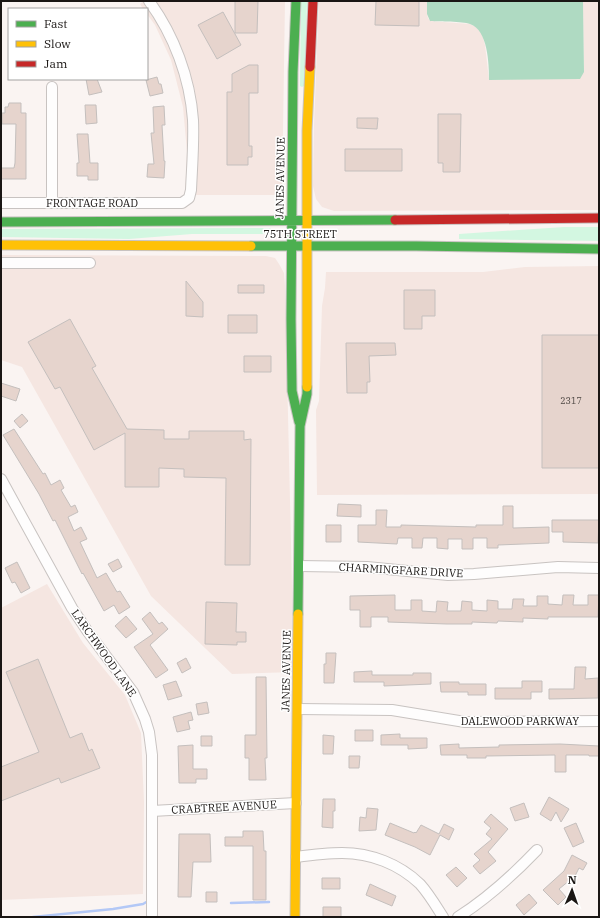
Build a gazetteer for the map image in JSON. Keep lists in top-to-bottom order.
{
  "streets": {
    "street": [
      "JANES AVENUE",
      "FRONTAGE ROAD",
      "75TH STREET",
      "CHARMINGFARE DRIVE",
      "LARCHWOOD LANE",
      "DALEWOOD PARKWAY",
      "CRABTREE AVENUE"
    ]
  },
  "crossings": [
    ["JANES AVENUE", "75TH STREET"],
    ["JANES AVENUE", "CHARMINGFARE DRIVE"],
    ["JANES AVENUE", "DALEWOOD PARKWAY"],
    ["JANES AVENUE", "CRABTREE AVENUE"],
    ["LARCHWOOD LANE", "CRABTREE AVENUE"]
  ],
  "house_numbers": ["2317"],
  "legend": ["Fast", "Slow", "Jam"],
  "north": "top"
}
